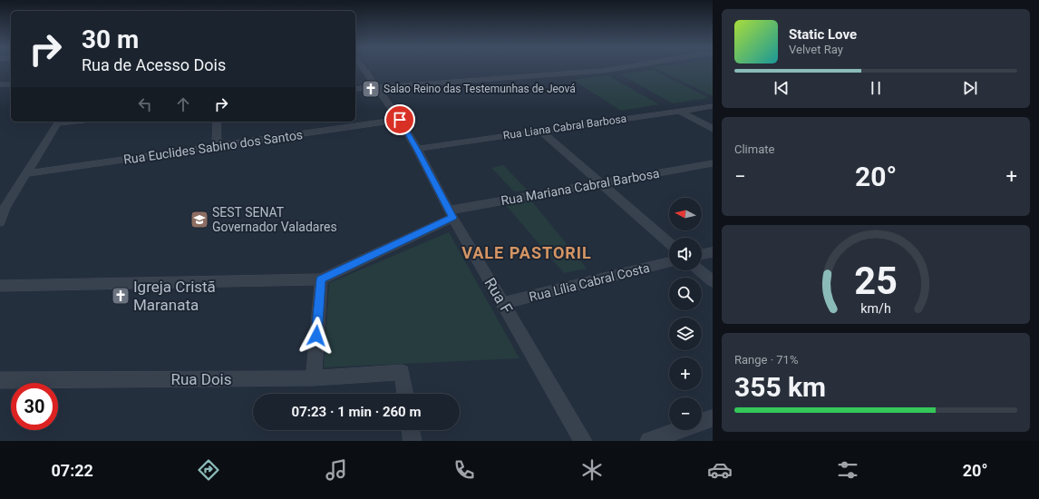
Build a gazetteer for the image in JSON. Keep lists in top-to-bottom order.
{
  "streets": {
    "street": [
      "Rua Liana Cabral Barbosa",
      "Rua Euclides Sabino dos Santos",
      "Rua Mariana Cabral Barbosa",
      "Rua Lília Cabral Costa",
      "Rua F",
      "Rua Dois"
    ]
  },
  "crossings": [
    ["Rua Liana Cabral Barbosa", "Rua F"],
    ["Rua Euclides Sabino dos Santos", "Rua F"],
    ["Rua Mariana Cabral Barbosa", "Rua F"],
    ["Rua Lília Cabral Costa", "Rua F"]
  ],
  "districts": ["VALE PASTORIL"],
  "places": {
    "church": ["Salao Reino das Testemunhas de Jeová", "Igreja Cristã Maranata"],
    "school or university": ["SEST SENAT Governador Valadares"]
  },
  "north": "left",
  "page": {
    "turn": ["30 m", "Rua de Acesso Dois"],
    "song": ["Static Love", "Velvet Ray"],
    "tile": [
      "Climate",
      ["Range · 71%", "355 km"]
    ],
    "heat": ["−", "20°", "+"],
    "map_buttons": ["+", "−"],
    "limit": "30",
    "trip": "07:23 · 1 min · 260 m",
    "tabs": ["07:22", "20°"],
    "gauge": ["25", "km/h"]
  }
}
